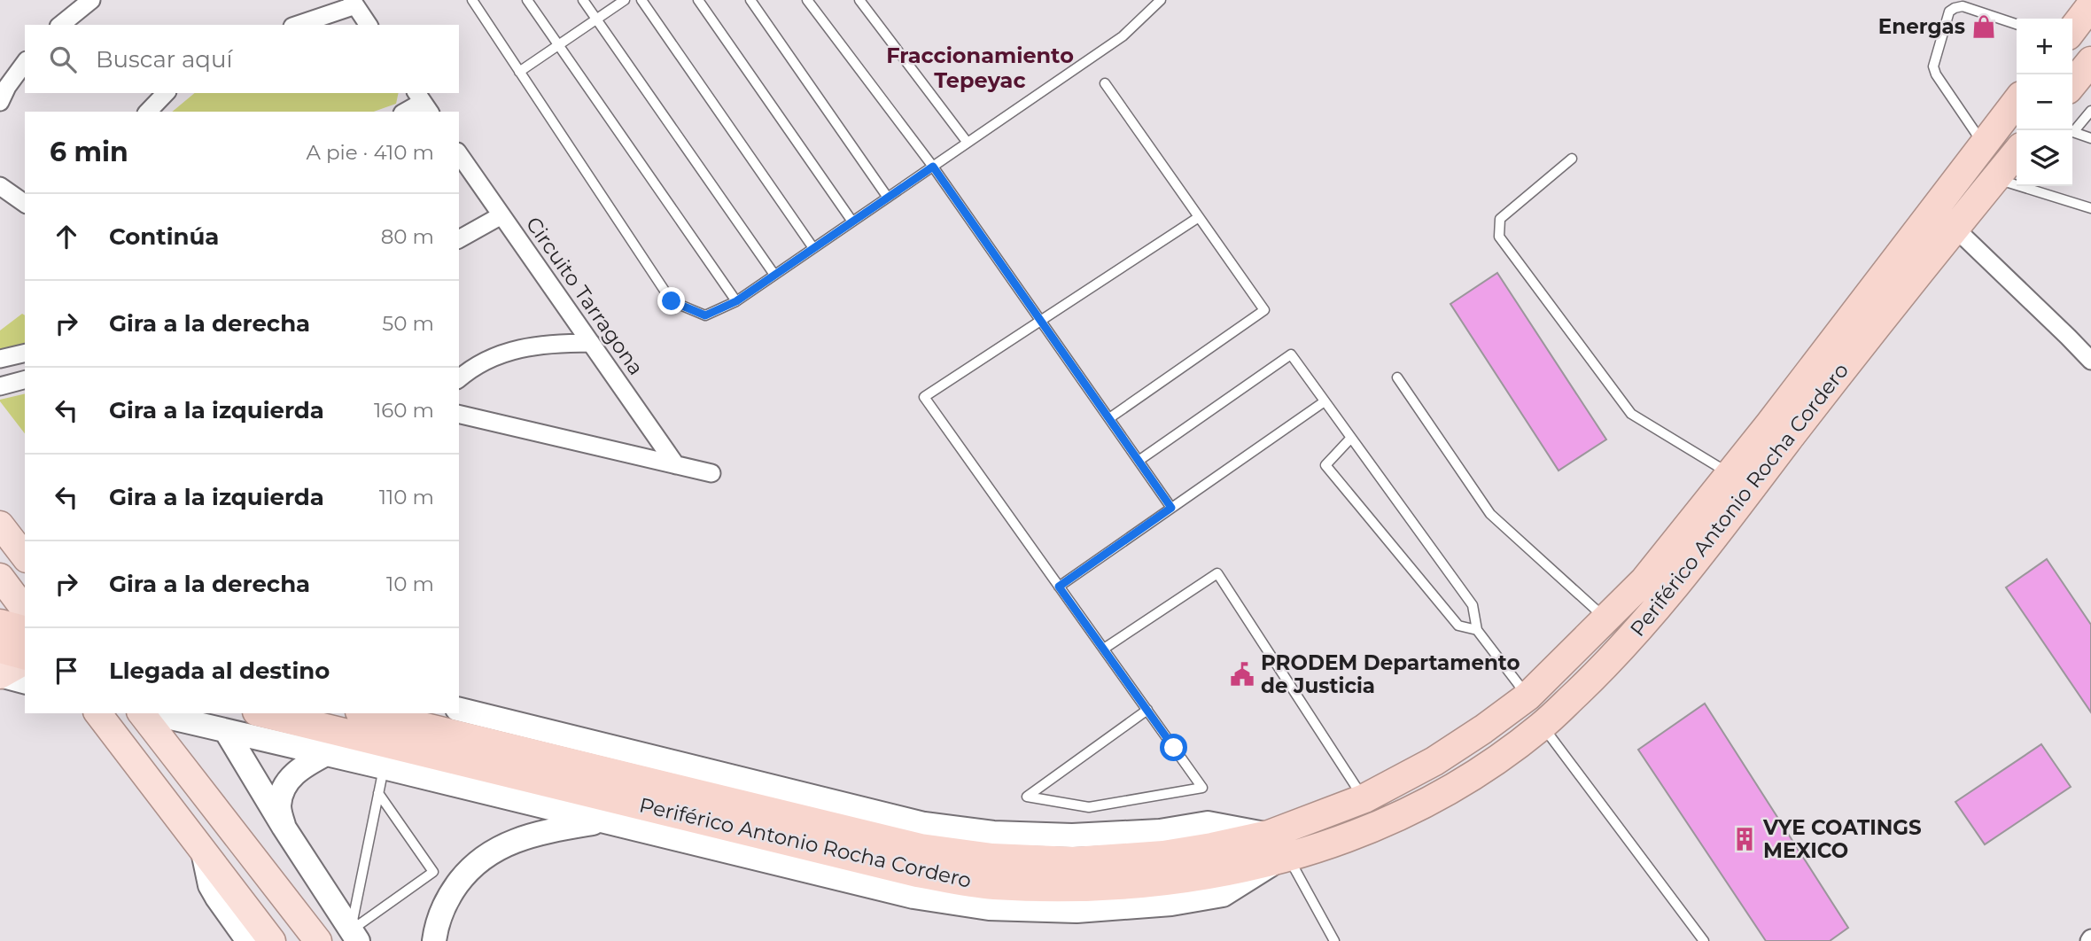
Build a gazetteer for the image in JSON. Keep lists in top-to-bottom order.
{
  "streets": {
    "highway": ["Periférico Antonio Rocha Cordero"],
    "street": ["Circuito Tarragona"]
  },
  "districts": ["Fraccionamiento Tepeyac"],
  "places": {
    "shop": ["Energas"],
    "public building": ["PRODEM Departamento de Justicia"],
    "building": ["VYE COATINGS MEXICO"]
  },
  "page": {
    "map_buttons": ["+", "−"],
    "search": "Buscar aquí",
    "heading": ["6 min", "A pie · 410 m"],
    "list": [
      ["Continúa", "80 m"],
      ["Gira a la derecha", "50 m"],
      ["Gira a la izquierda", "160 m"],
      ["Gira a la izquierda", "110 m"],
      ["Gira a la derecha", "10 m"],
      "Llegada al destino"
    ]
  }
}
